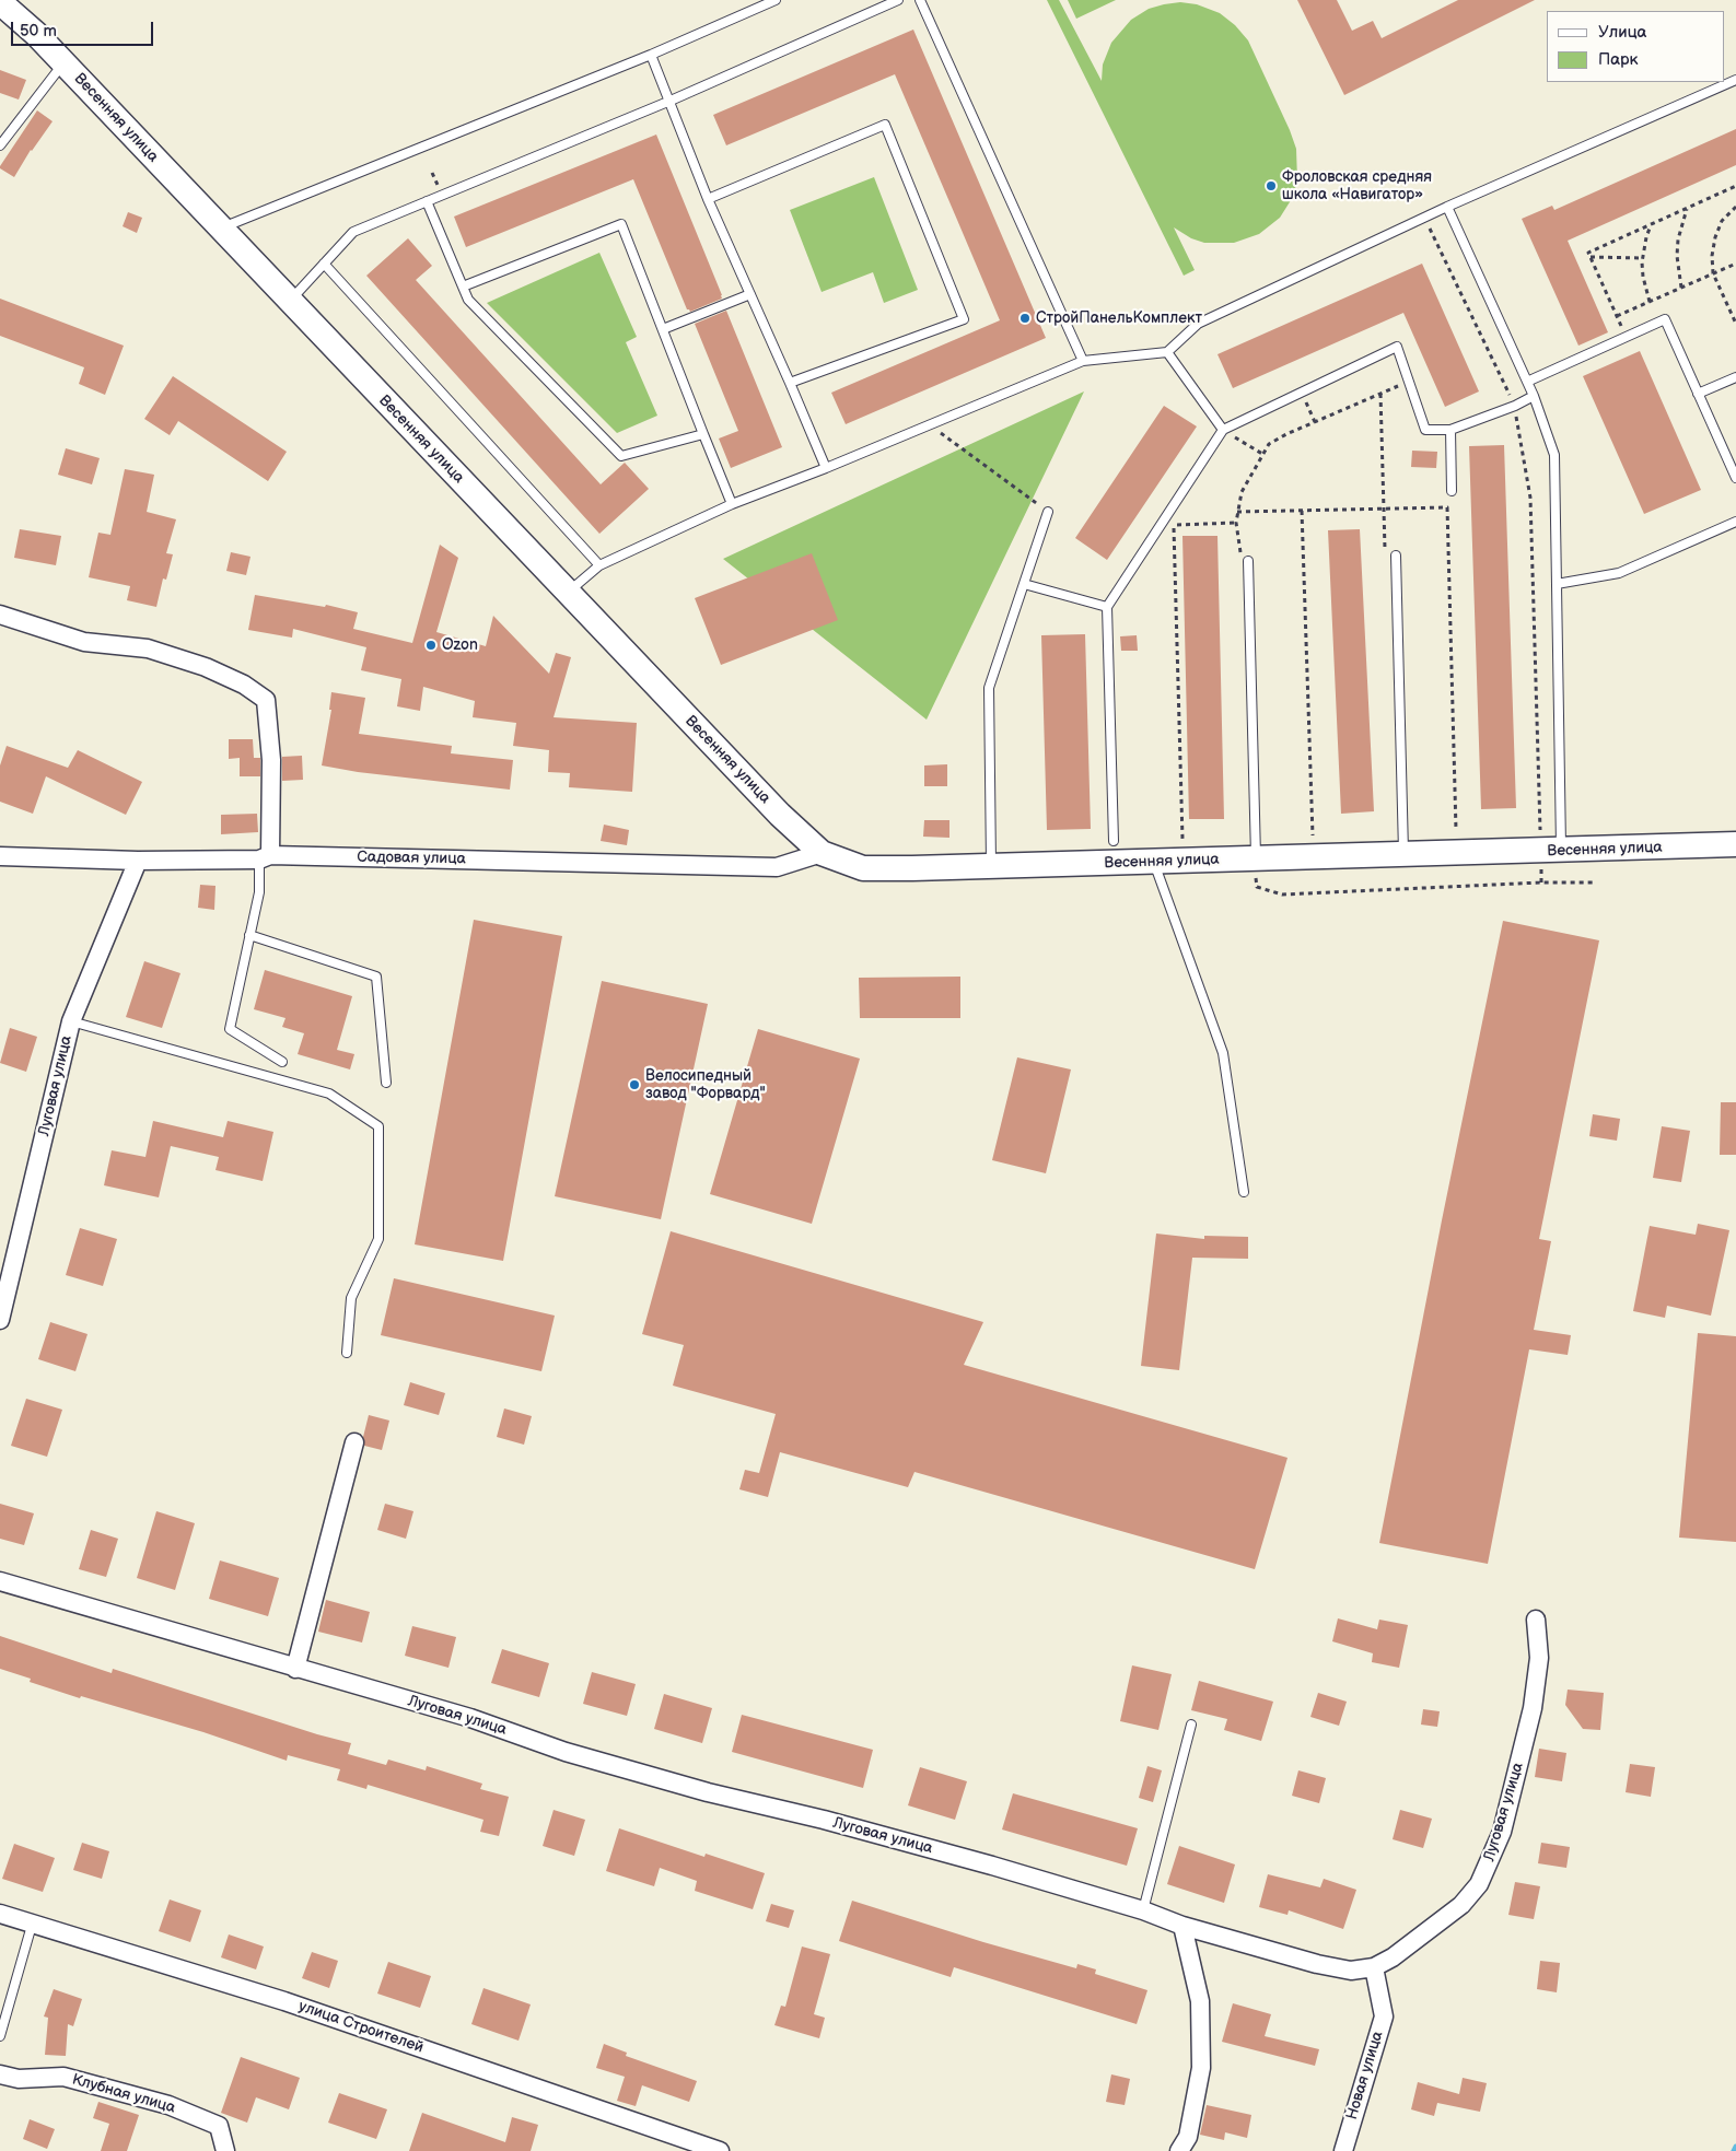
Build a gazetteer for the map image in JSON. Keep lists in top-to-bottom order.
{
  "streets": {
    "street": [
      "Весенняя улица",
      "Садовая улица",
      "Луговая улица",
      "улица Строителей",
      "Новая улица",
      "Клубная улица"
    ]
  },
  "crossings": [
    ["Весенняя улица", "Садовая улица"],
    ["Садовая улица", "Луговая улица"],
    ["Луговая улица", "Новая улица"]
  ],
  "places": [
    "Фроловская средняя школа «Навигатор»",
    "СтройПанельКомплект",
    "Ozon",
    "Велосипедный завод \"Форвард\""
  ],
  "legend": ["Улица", "Парк"],
  "scale_bar": "50 m"
}
